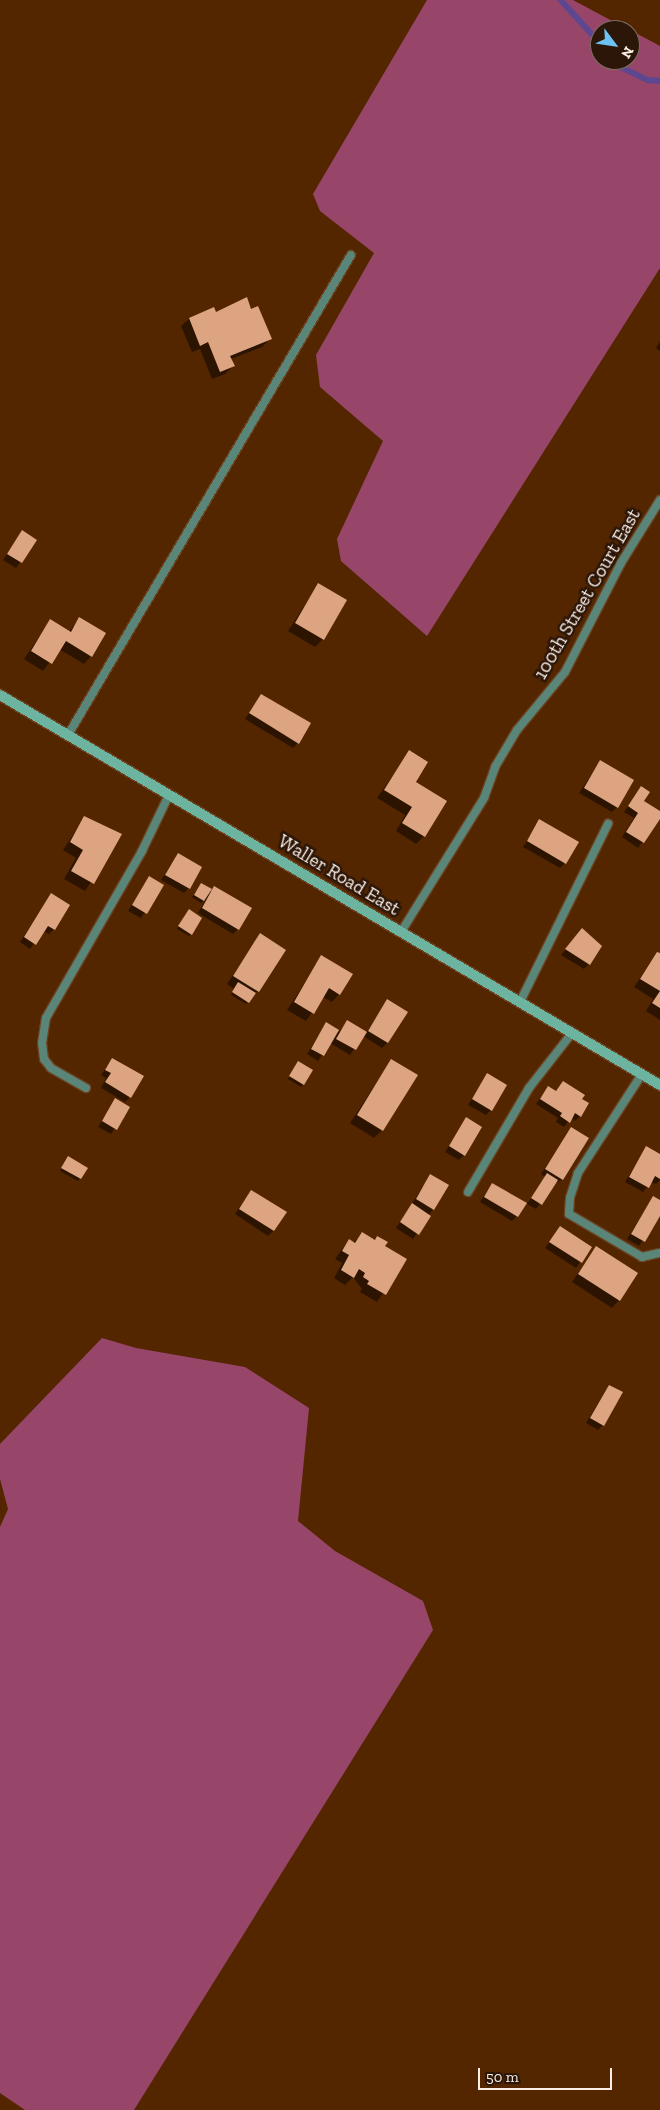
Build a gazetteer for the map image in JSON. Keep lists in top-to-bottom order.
{
  "streets": {
    "street": ["Waller Road East"],
    "lane": ["100th Street Court East"]
  },
  "crossings": [
    ["100th Street Court East", "Waller Road East"]
  ],
  "scale_bar": "50 m",
  "north": "bottom right"
}
